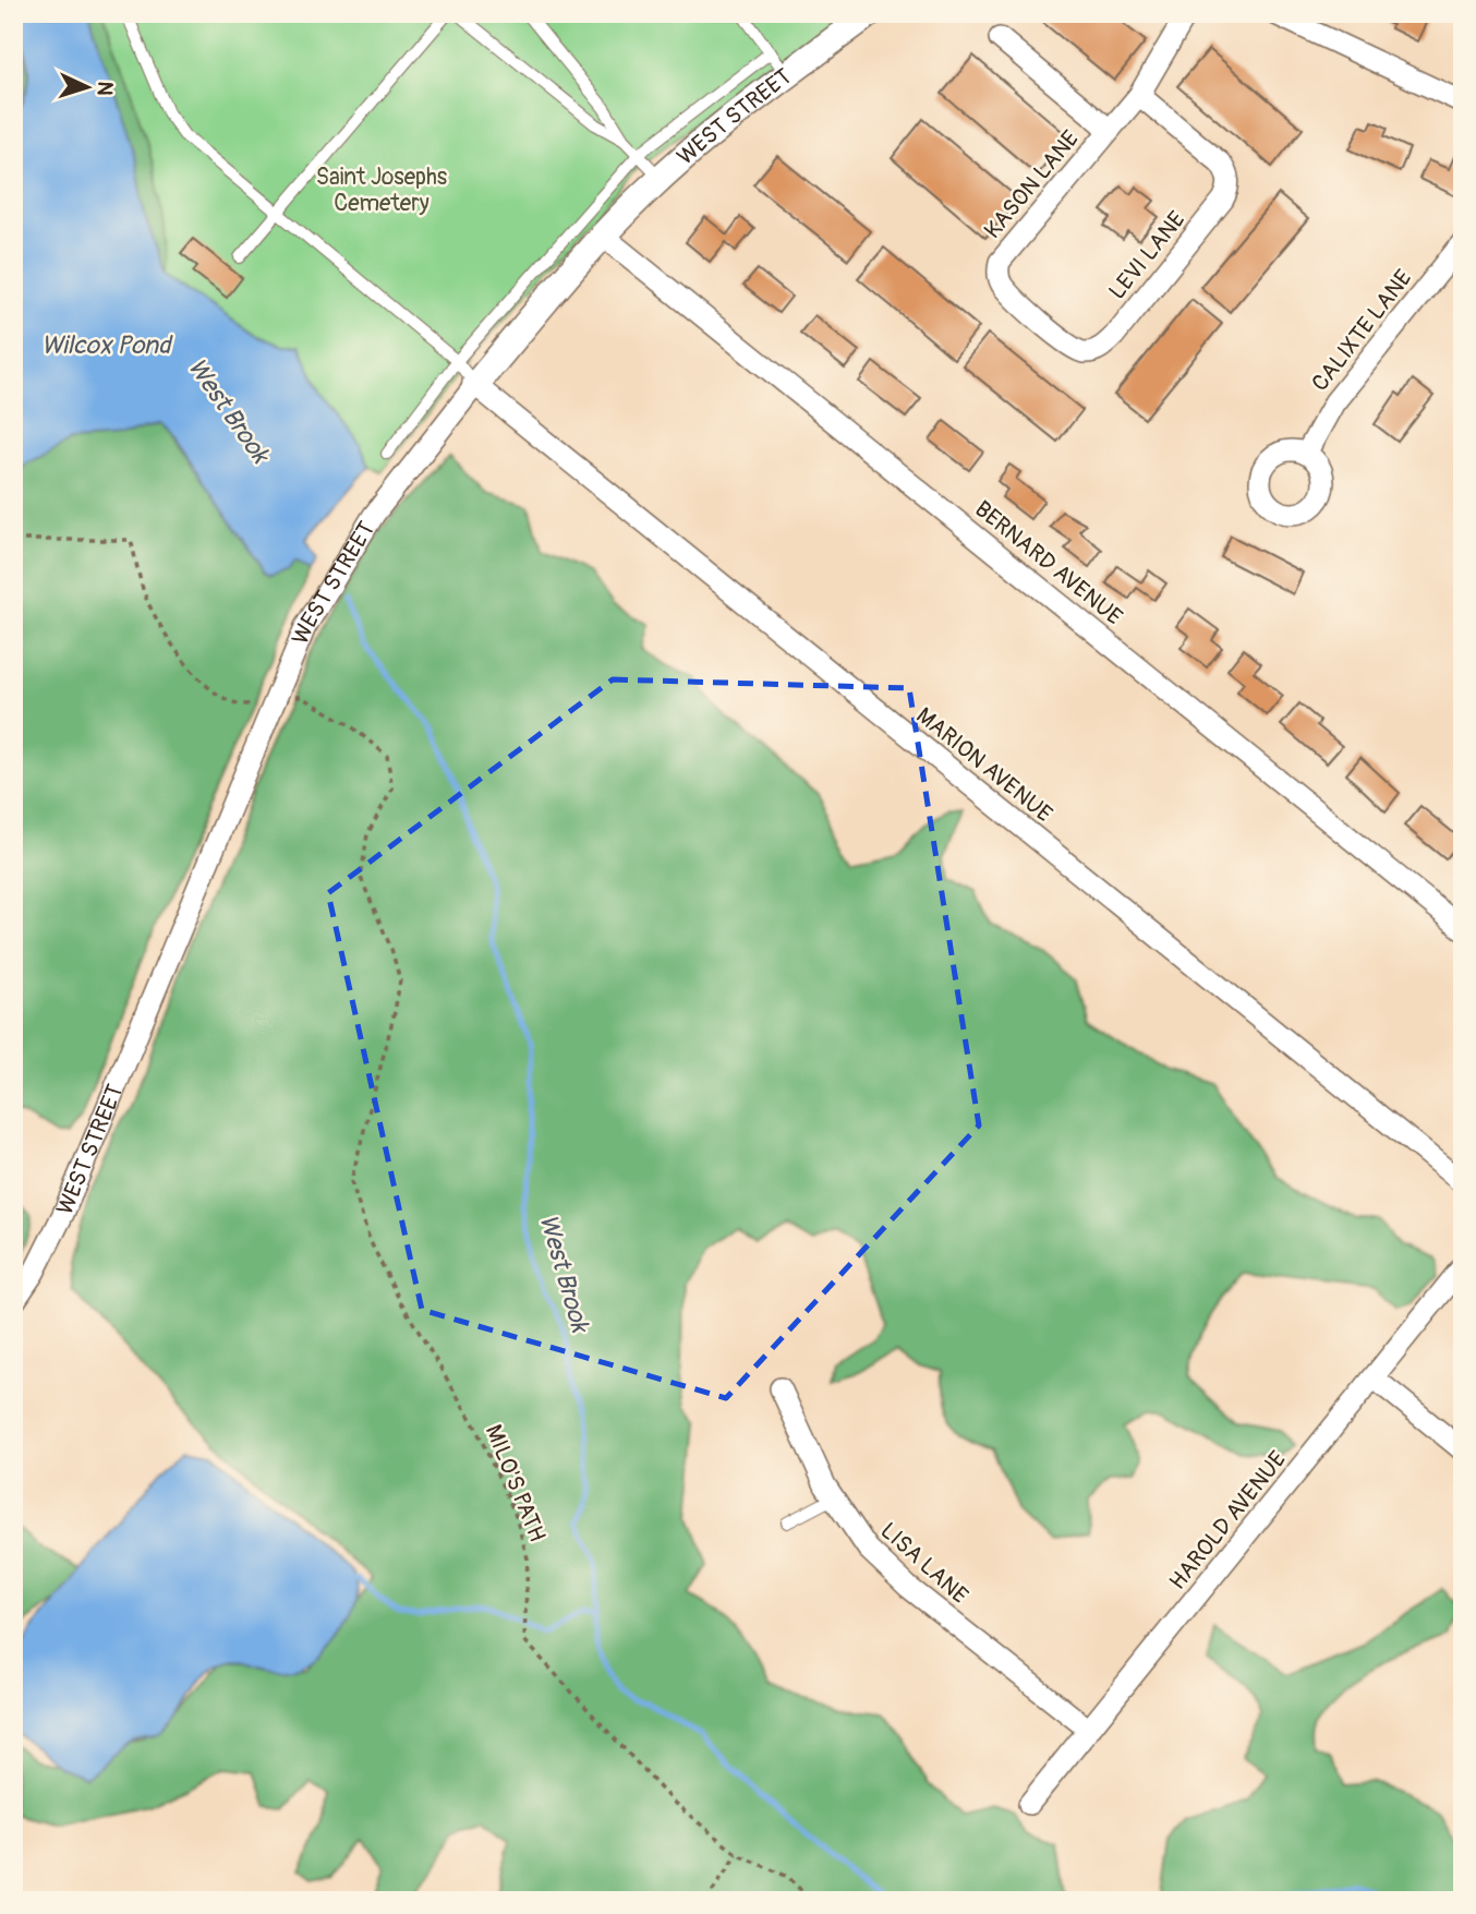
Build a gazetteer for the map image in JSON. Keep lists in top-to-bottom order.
{
  "streets": {
    "street": [
      "WEST STREET",
      "KASON LANE",
      "LEVI LANE",
      "CALIXTE LANE",
      "BERNARD AVENUE",
      "MARION AVENUE",
      "HAROLD AVENUE",
      "LISA LANE"
    ],
    "path": ["MILO'S PATH"]
  },
  "crossings": [
    ["WEST STREET", "BERNARD AVENUE"],
    ["WEST STREET", "MARION AVENUE"],
    ["WEST STREET", "MILO'S PATH"],
    ["KASON LANE", "LEVI LANE"],
    ["HAROLD AVENUE", "LISA LANE"]
  ],
  "water": ["Wilcox Pond", "West Brook"],
  "parks": ["Saint Josephs Cemetery"],
  "north": "right"
}
